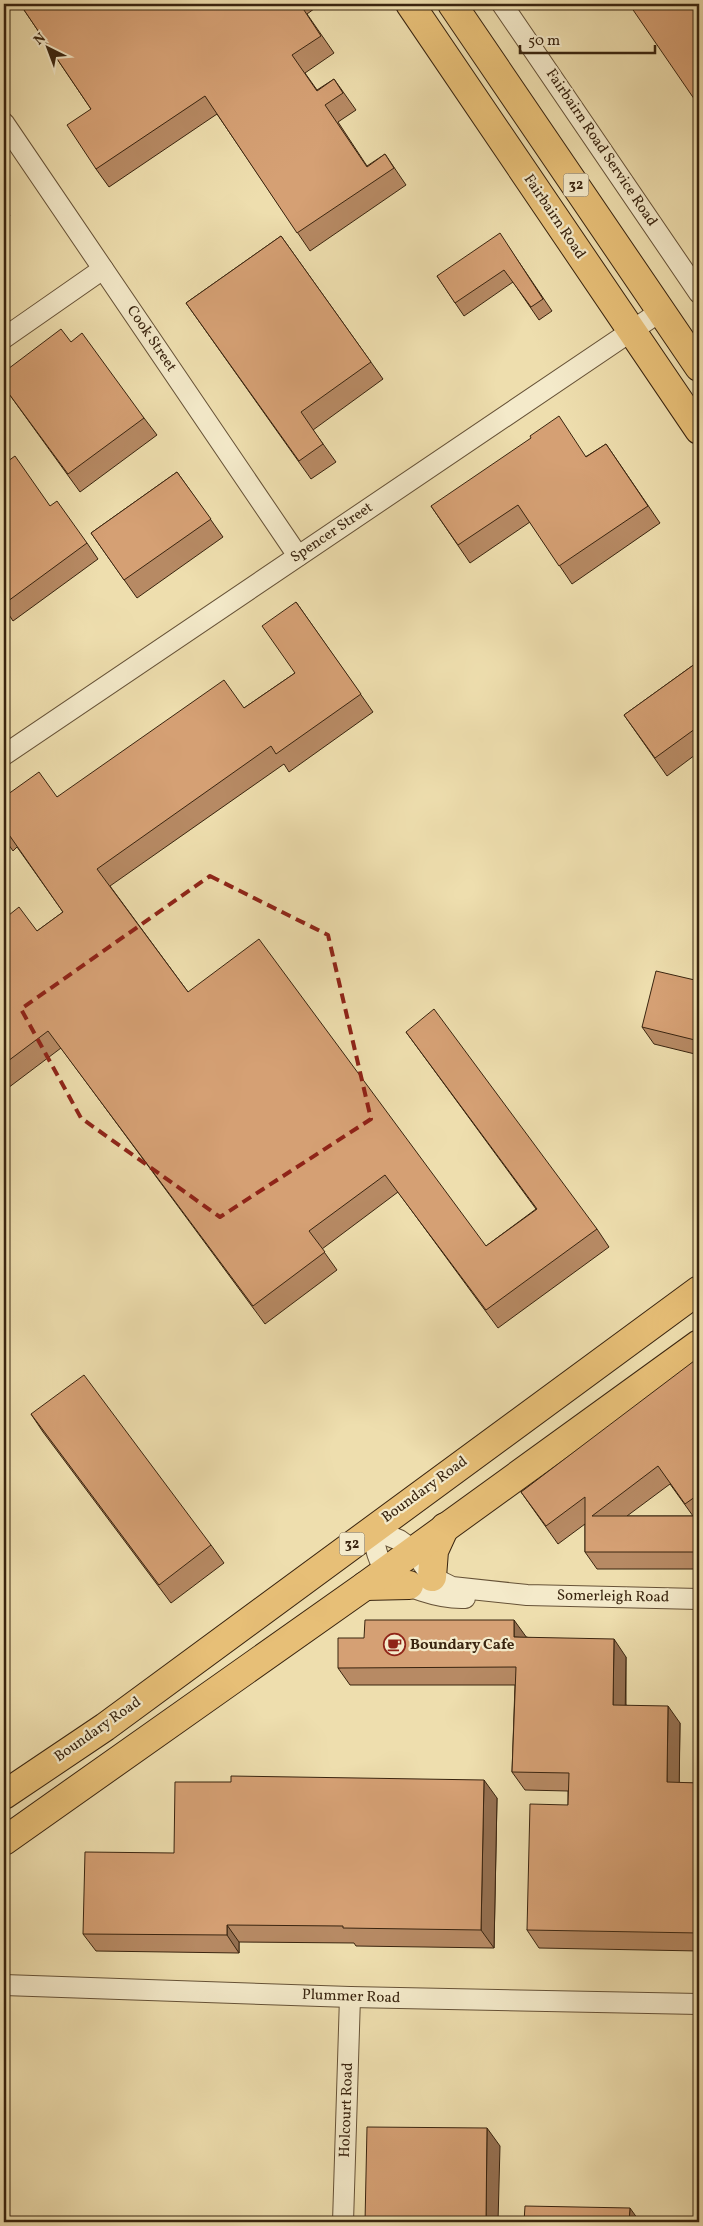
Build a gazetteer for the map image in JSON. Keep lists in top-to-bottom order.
{
  "streets": {
    "main road": ["32", "Fairbairn Road", "Boundary Road"],
    "street": [
      "Fairbairn Road Service Road",
      "Cook Street",
      "Spencer Street",
      "Somerleigh Road",
      "Plummer Road",
      "Holcourt Road"
    ]
  },
  "crossings": [
    ["32", "Spencer Street"],
    ["Fairbairn Road", "Spencer Street"],
    ["Cook Street", "Spencer Street"],
    ["Plummer Road", "Holcourt Road"]
  ],
  "places": {
    "cafe": ["Boundary Cafe"]
  },
  "scale_bar": "50 m",
  "north": "top left"
}
